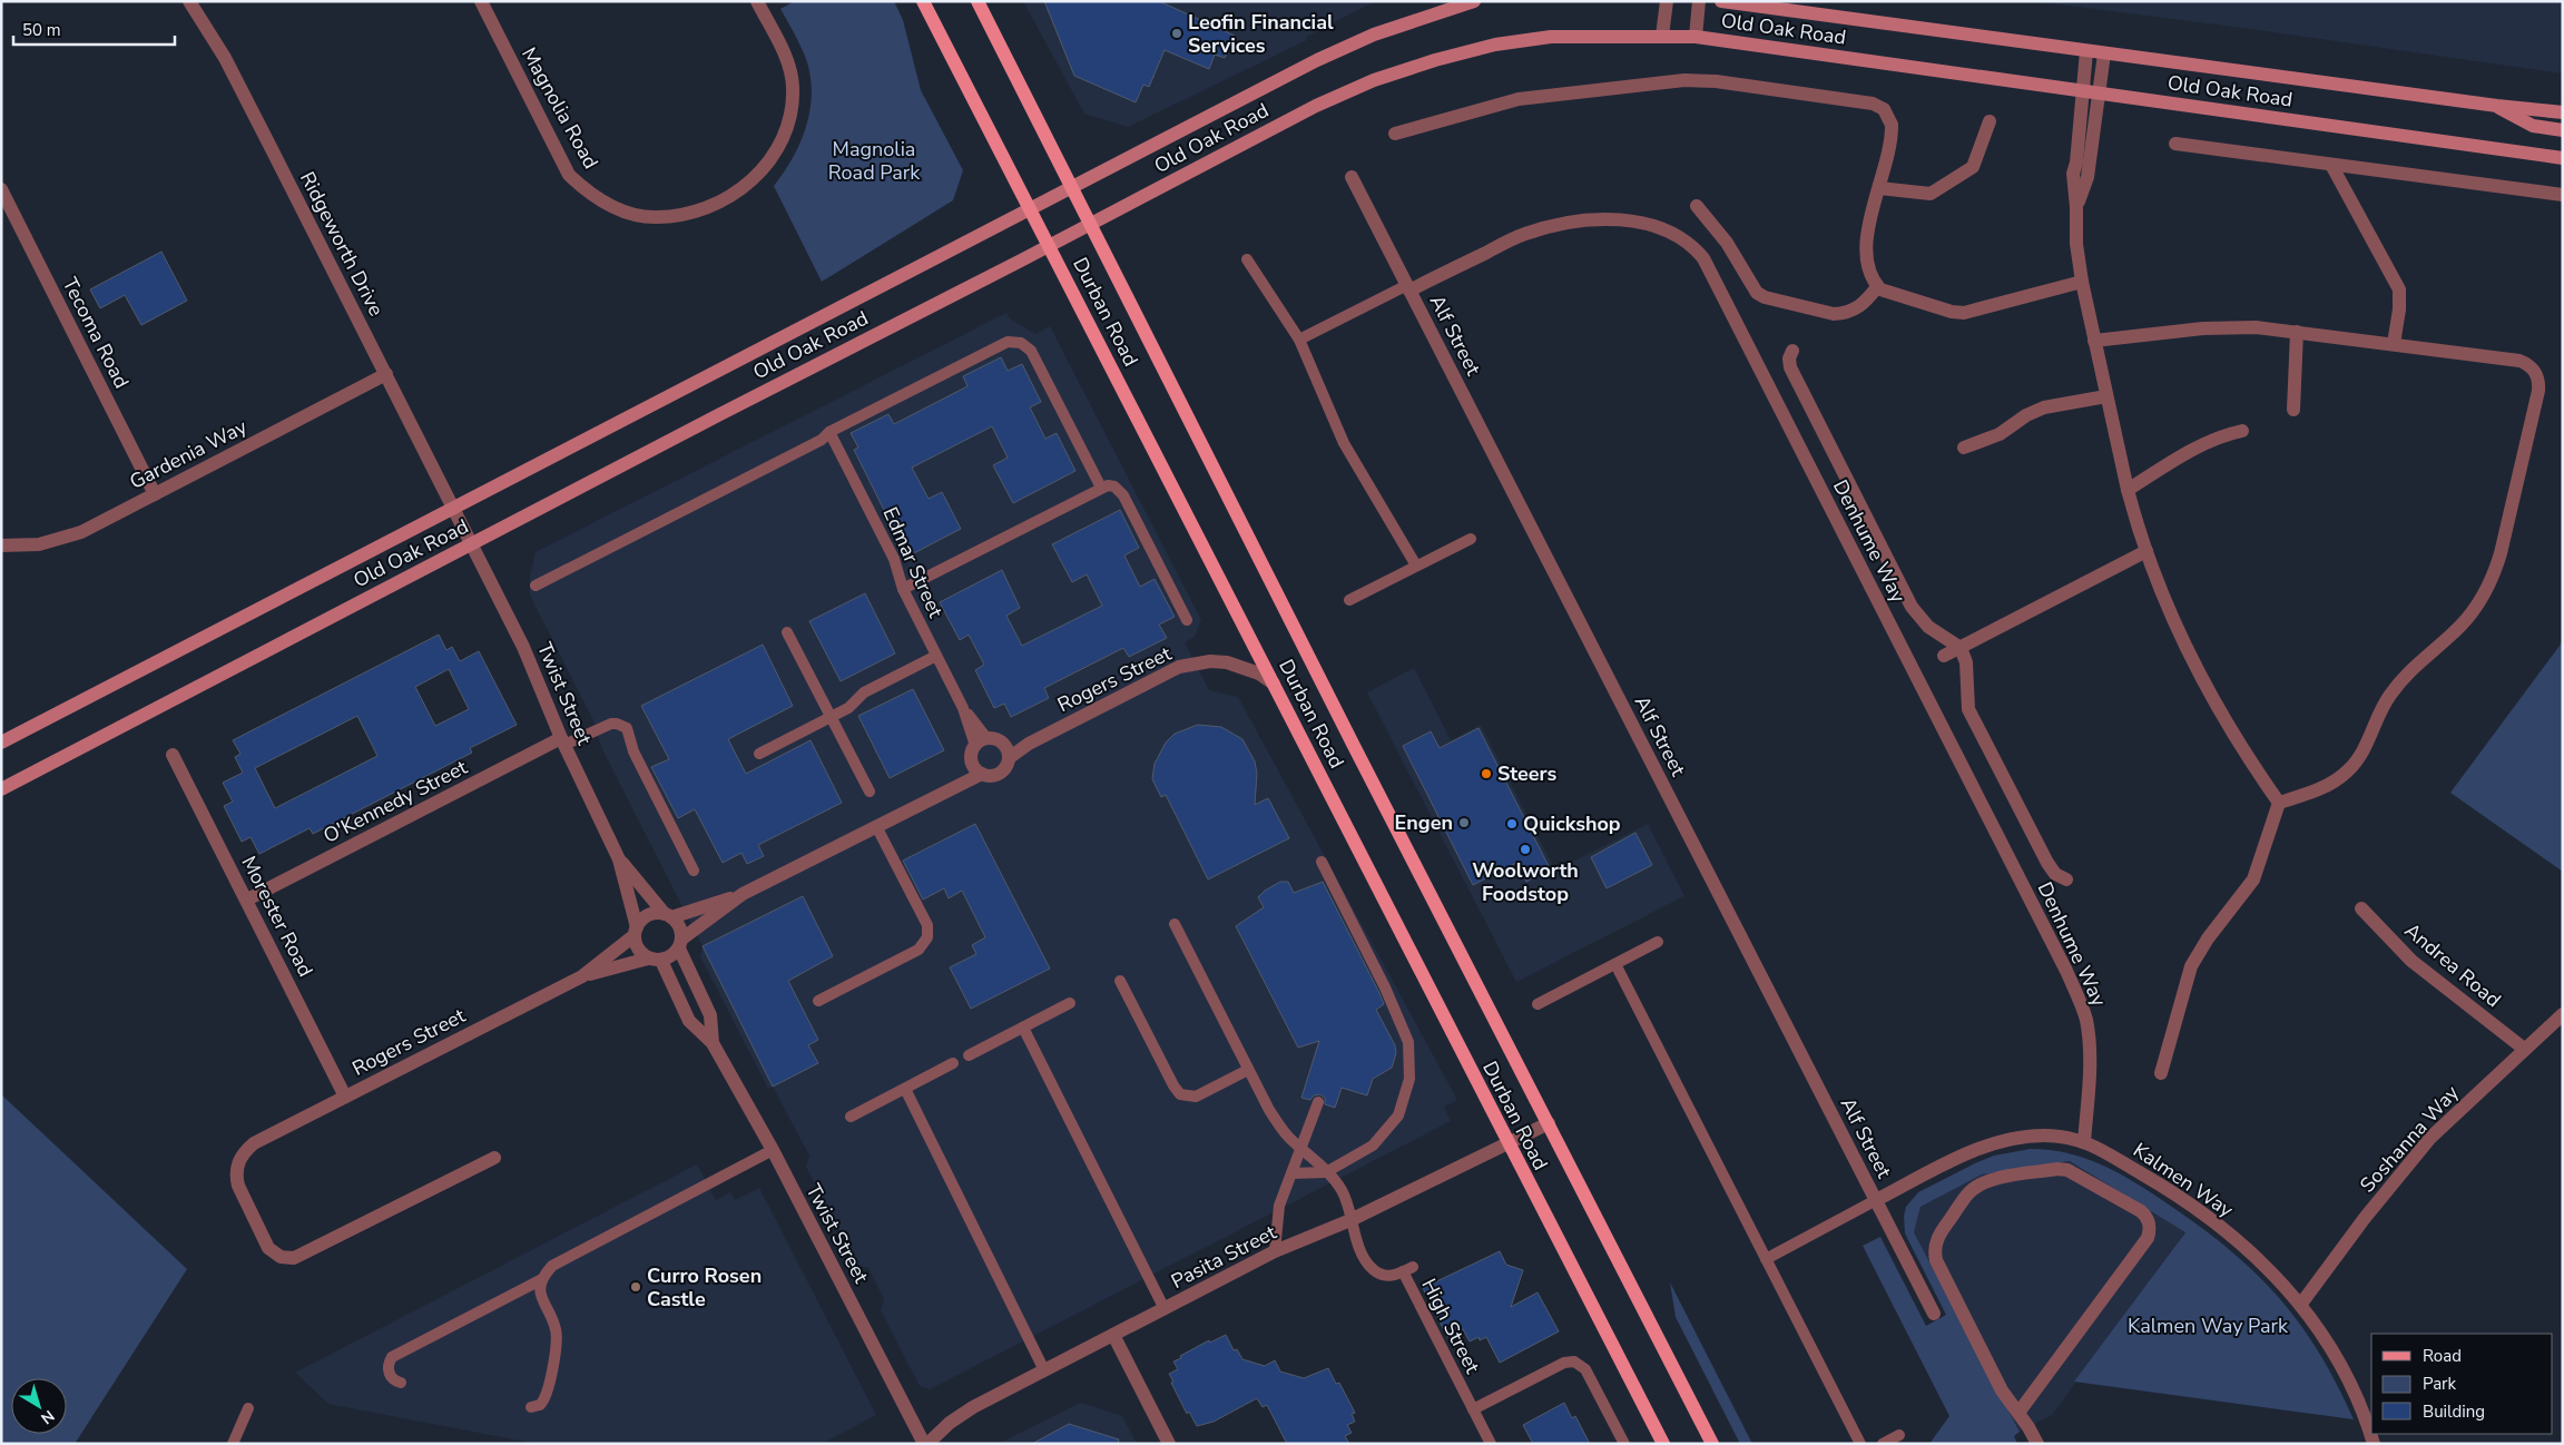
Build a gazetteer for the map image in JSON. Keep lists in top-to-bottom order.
{
  "streets": {
    "main road": ["Old Oak Road", "Durban Road"],
    "street": [
      "Magnolia Road",
      "Ridgeworth Drive",
      "Tecoma Road",
      "Alf Street",
      "Gardenia Way",
      "Denhume Way",
      "Rogers Street",
      "Twist Street",
      "O'Kennedy Street",
      "Morester Road",
      "Andrea Road",
      "Soshanna Way",
      "Kalmen Way",
      "Pasita Street"
    ],
    "lane": ["Edmar Street", "High Street"]
  },
  "crossings": [
    ["Old Oak Road", "Ridgeworth Drive"],
    ["Old Oak Road", "Durban Road"],
    ["Old Oak Road", "Twist Street"],
    ["Ridgeworth Drive", "Gardenia Way"],
    ["Ridgeworth Drive", "Twist Street"],
    ["Durban Road", "Rogers Street"],
    ["Durban Road", "Pasita Street"],
    ["Tecoma Road", "Gardenia Way"],
    ["Alf Street", "Denhume Way"],
    ["Alf Street", "Kalmen Way"],
    ["Denhume Way", "Kalmen Way"],
    ["Edmar Street", "Rogers Street"],
    ["Rogers Street", "Twist Street"],
    ["Rogers Street", "Morester Road"],
    ["Twist Street", "O'Kennedy Street"],
    ["Twist Street", "Pasita Street"],
    ["O'Kennedy Street", "Morester Road"],
    ["Andrea Road", "Soshanna Way"],
    ["Soshanna Way", "Kalmen Way"],
    ["Pasita Street", "High Street"]
  ],
  "parks": ["Magnolia Road Park", "Kalmen Way Park"],
  "places": [
    "Leofin Financial Services",
    "Steers",
    "Engen",
    "Quickshop",
    "Woolworth Foodstop",
    "Curro Rosen Castle"
  ],
  "legend": ["Road", "Park", "Building"],
  "scale_bar": "50 m",
  "north": "bottom right"
}
